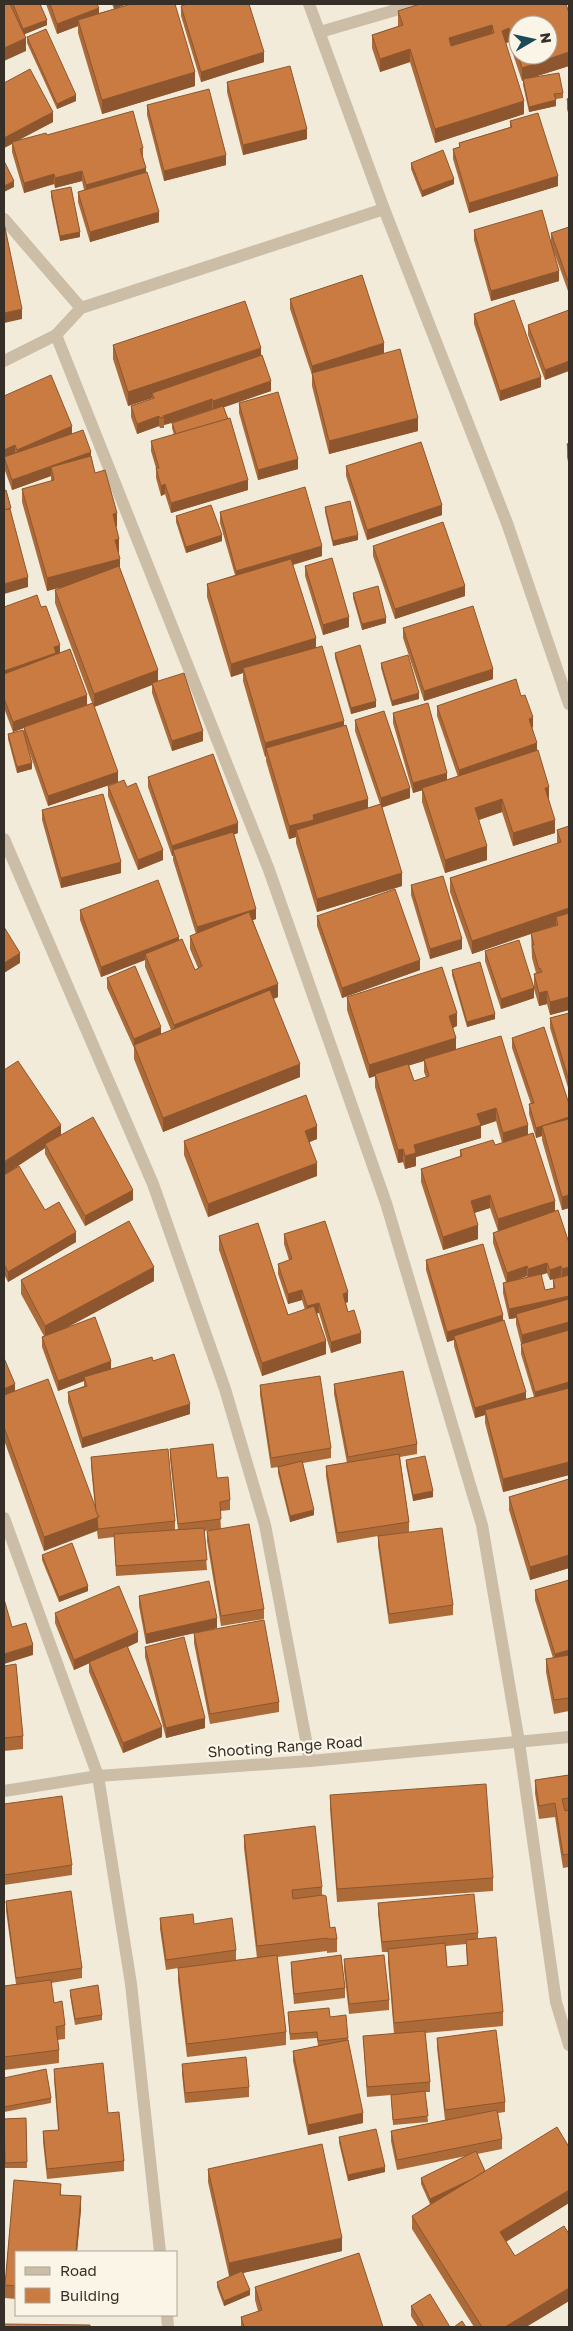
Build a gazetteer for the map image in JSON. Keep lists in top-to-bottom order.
{
  "streets": {
    "street": ["Shooting Range Road"]
  },
  "legend": ["Road", "Building"],
  "north": "right"
}
